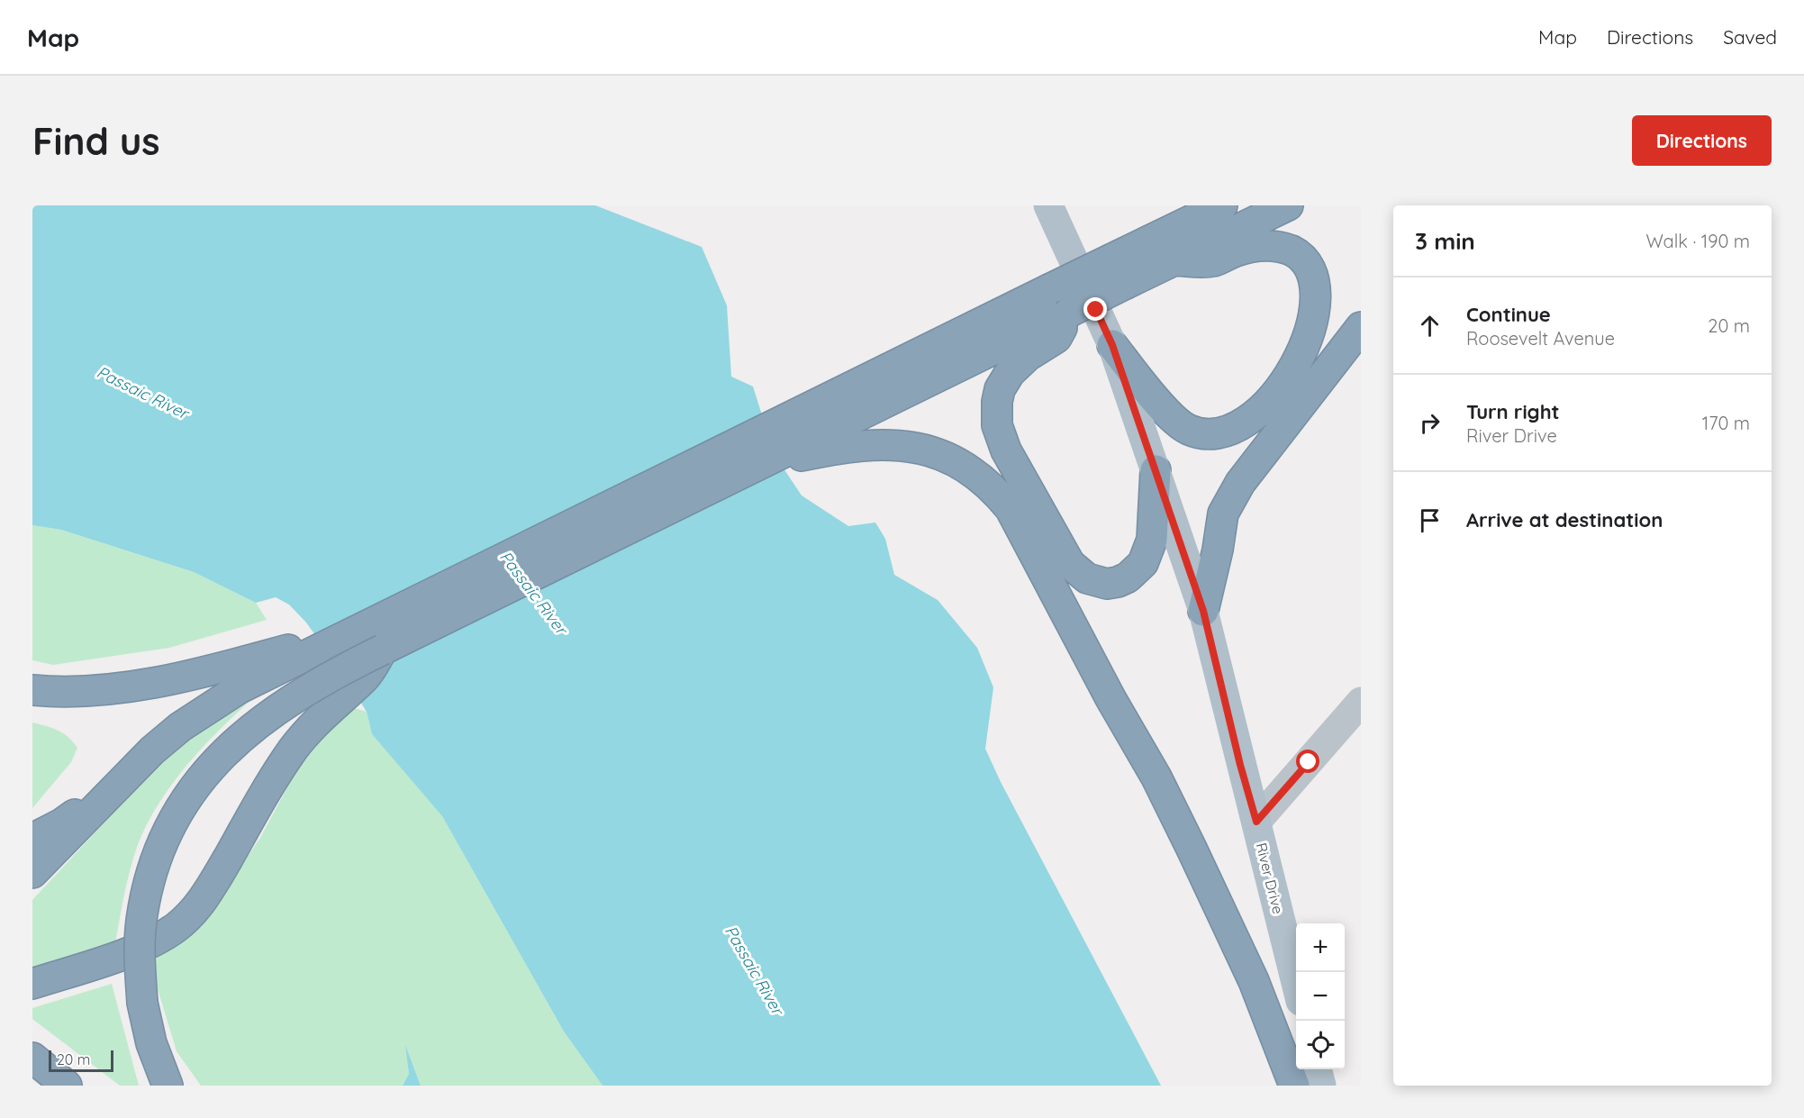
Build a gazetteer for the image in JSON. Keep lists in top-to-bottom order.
{
  "streets": {
    "main road": ["River Drive"]
  },
  "water": ["Passaic River"],
  "scale_bar": "20 m",
  "page": {
    "header": "Map",
    "nav": ["Map", "Directions", "Saved"],
    "buttons": "Directions",
    "title": "Find us",
    "heading": ["3 min", "Walk · 190 m"],
    "list": [
      ["Continue", "Roosevelt Avenue", "20 m"],
      ["Turn right", "River Drive", "170 m"],
      "Arrive at destination"
    ],
    "map_buttons": ["+", "−"],
    "scale": "20 m"
  }
}
